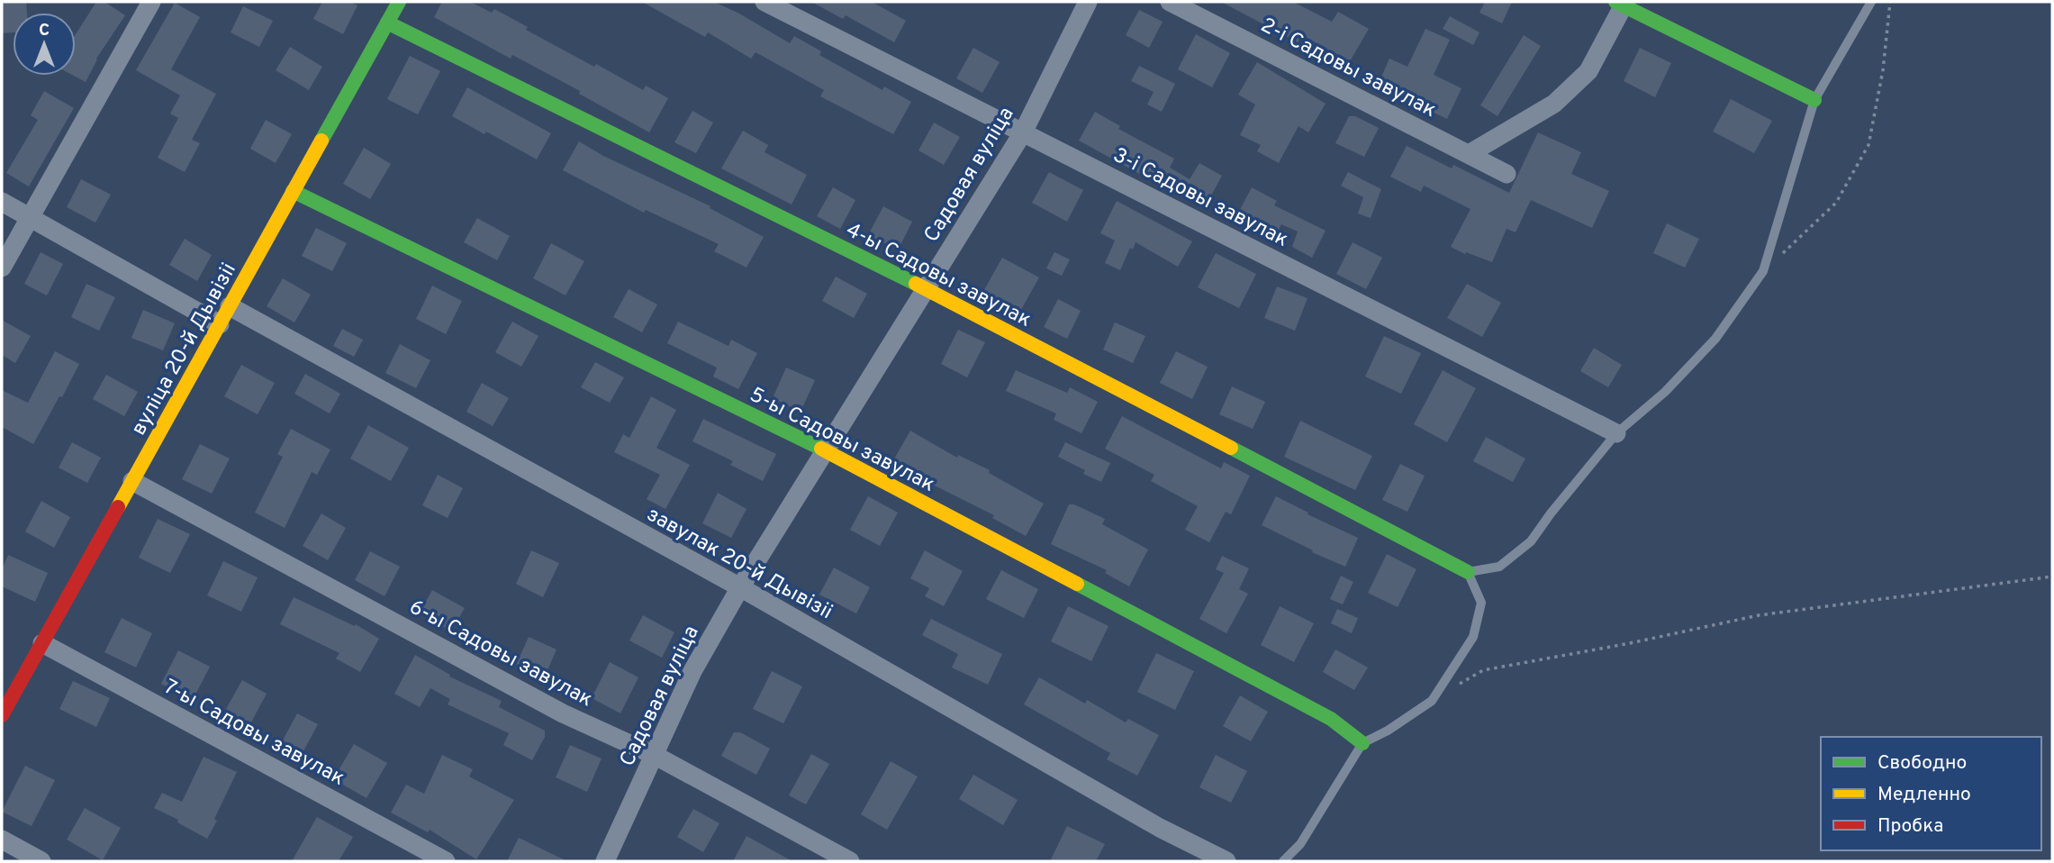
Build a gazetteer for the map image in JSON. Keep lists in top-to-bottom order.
{
  "streets": {
    "street": [
      "2-і Садовы завулак",
      "Садовая вуліца",
      "3-і Садовы завулак",
      "4-ы Садовы завулак",
      "вуліца 20-й Дывізіі",
      "5-ы Садовы завулак",
      "завулак 20-й Дывізіі",
      "6-ы Садовы завулак",
      "7-ы Садовы завулак"
    ]
  },
  "crossings": [
    ["Садовая вуліца", "3-і Садовы завулак"],
    ["Садовая вуліца", "4-ы Садовы завулак"],
    ["Садовая вуліца", "5-ы Садовы завулак"],
    ["Садовая вуліца", "завулак 20-й Дывізіі"],
    ["Садовая вуліца", "6-ы Садовы завулак"],
    ["4-ы Садовы завулак", "вуліца 20-й Дывізіі"],
    ["вуліца 20-й Дывізіі", "5-ы Садовы завулак"],
    ["вуліца 20-й Дывізіі", "завулак 20-й Дывізіі"],
    ["вуліца 20-й Дывізіі", "6-ы Садовы завулак"],
    ["вуліца 20-й Дывізіі", "7-ы Садовы завулак"]
  ],
  "legend": ["Свободно", "Медленно", "Пробка"],
  "north": "top"
}
